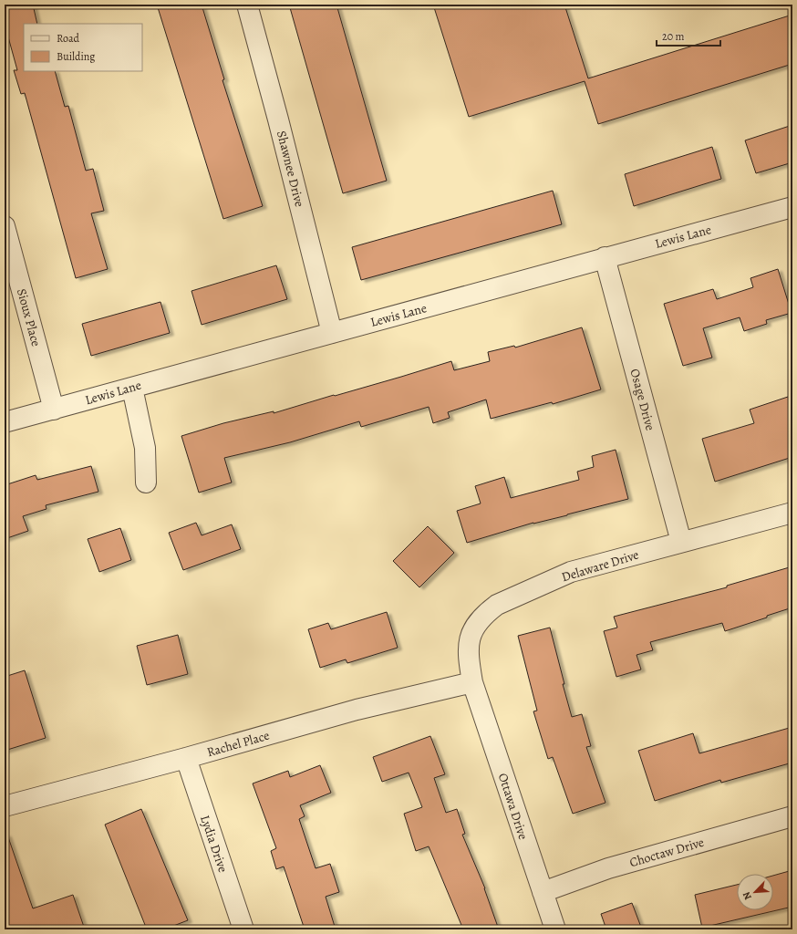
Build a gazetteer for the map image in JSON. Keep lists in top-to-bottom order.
{
  "streets": {
    "street": [
      "Shawnee Drive",
      "Lewis Lane",
      "Sioux Place",
      "Osage Drive",
      "Delaware Drive",
      "Rachel Place",
      "Ottawa Drive",
      "Lydia Drive",
      "Choctaw Drive"
    ]
  },
  "crossings": [
    ["Shawnee Drive", "Lewis Lane"],
    ["Lewis Lane", "Sioux Place"],
    ["Lewis Lane", "Osage Drive"],
    ["Osage Drive", "Delaware Drive"],
    ["Delaware Drive", "Rachel Place"],
    ["Delaware Drive", "Ottawa Drive"],
    ["Rachel Place", "Ottawa Drive"],
    ["Rachel Place", "Lydia Drive"],
    ["Ottawa Drive", "Choctaw Drive"]
  ],
  "legend": ["Road", "Building"],
  "scale_bar": "20 m",
  "north": "bottom left"
}
